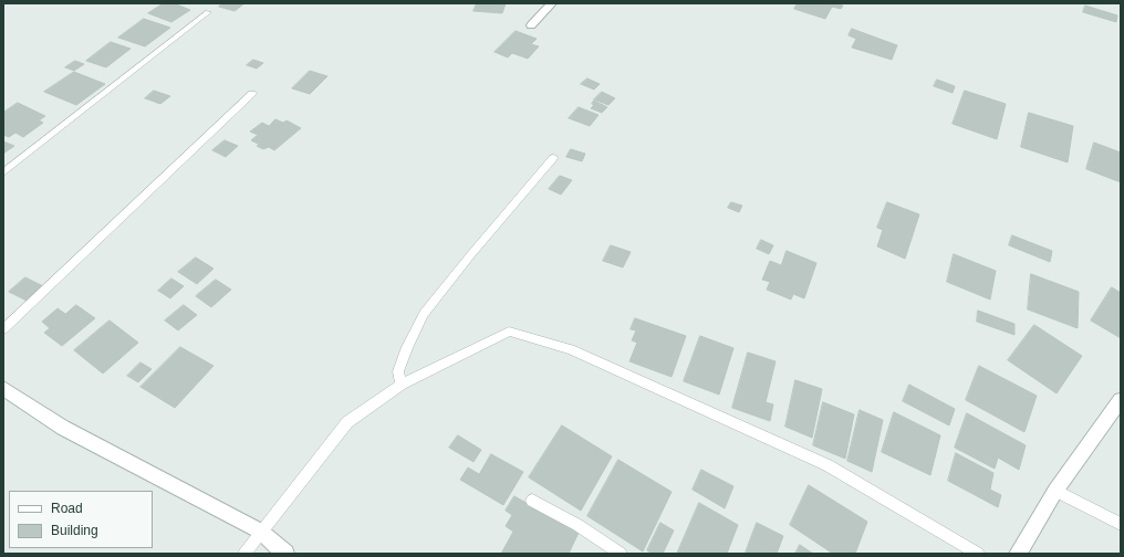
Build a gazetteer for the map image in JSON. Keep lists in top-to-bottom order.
{
  "legend": ["Road", "Building"]
}
